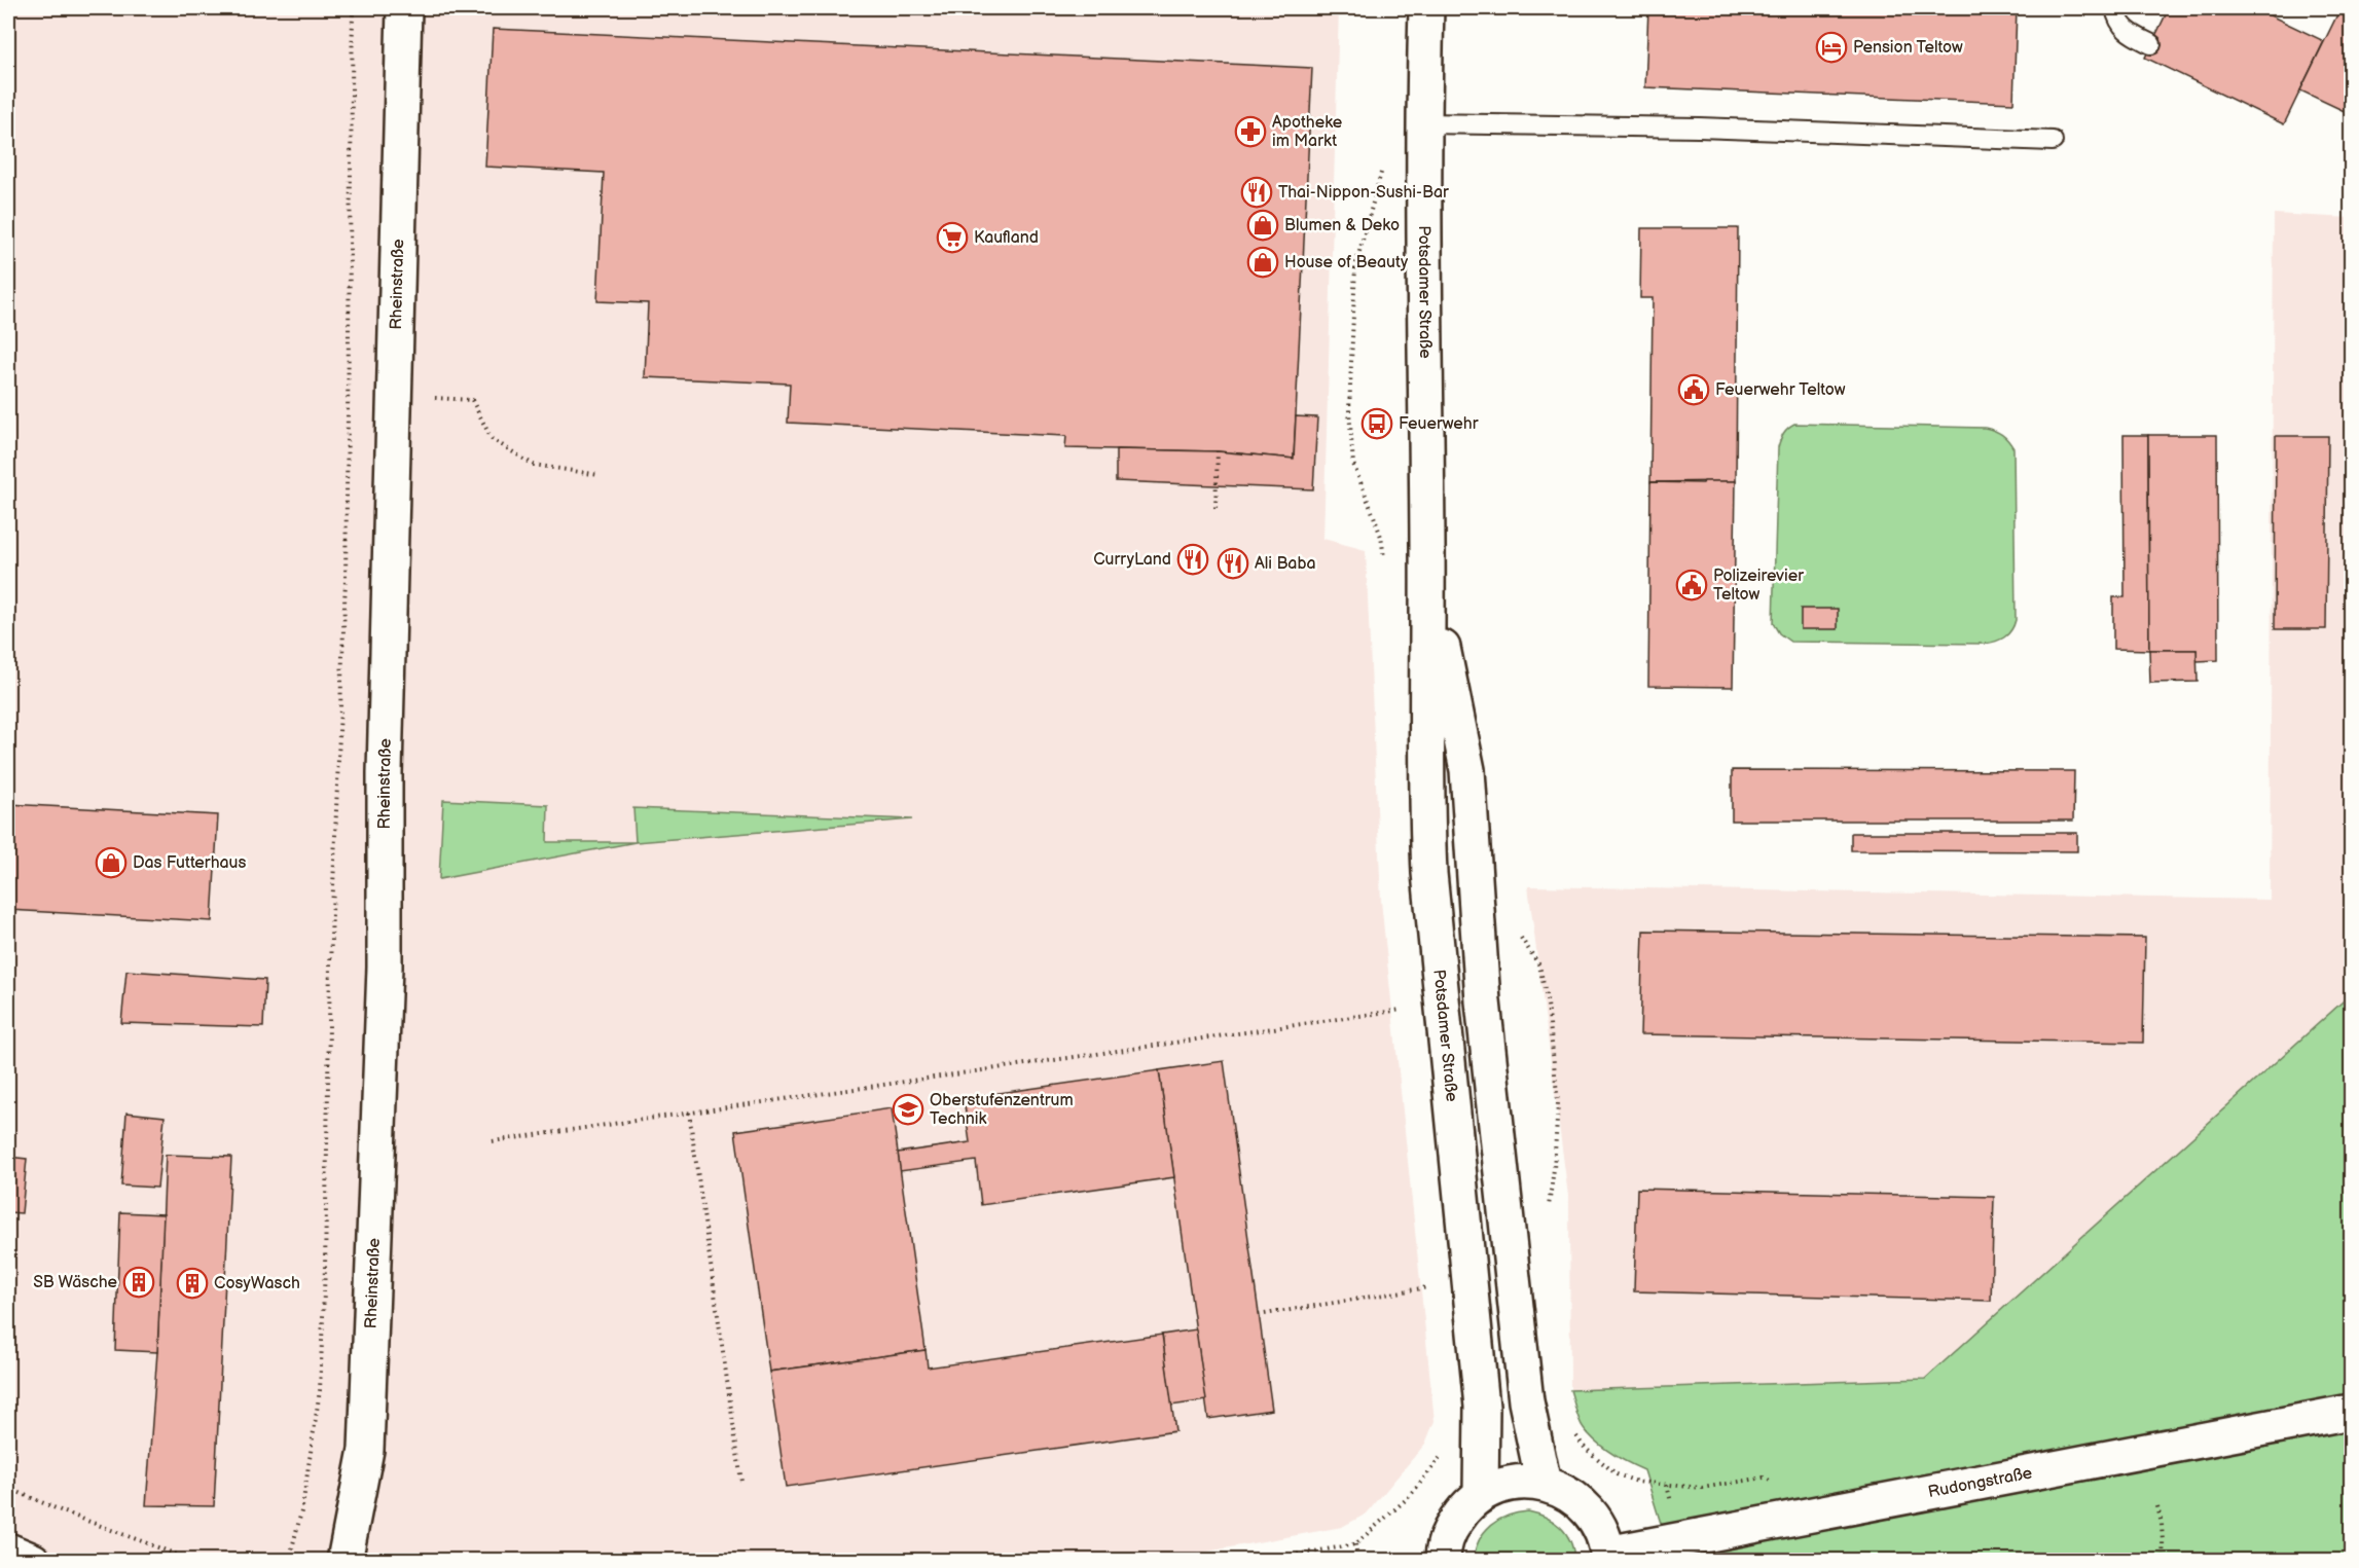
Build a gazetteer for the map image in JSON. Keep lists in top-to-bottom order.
{
  "streets": {
    "street": ["Rheinstraße", "Potsdamer Straße", "Rudongstraße"]
  },
  "places": {
    "hotel": ["Pension Teltow"],
    "pharmacy": ["Apotheke im Markt"],
    "restaurant": ["Thai-Nippon-Sushi-Bar", "CurryLand", "Ali Baba"],
    "shop": ["Blumen & Deko", "House of Beauty", "Das Futterhaus"],
    "supermarket": ["Kaufland"],
    "public building": ["Feuerwehr Teltow", "Polizeirevier Teltow"],
    "bus stop": ["Feuerwehr"],
    "school or university": ["Oberstufenzentrum Technik"],
    "building": ["SB Wäsche", "CosyWasch"]
  }
}
